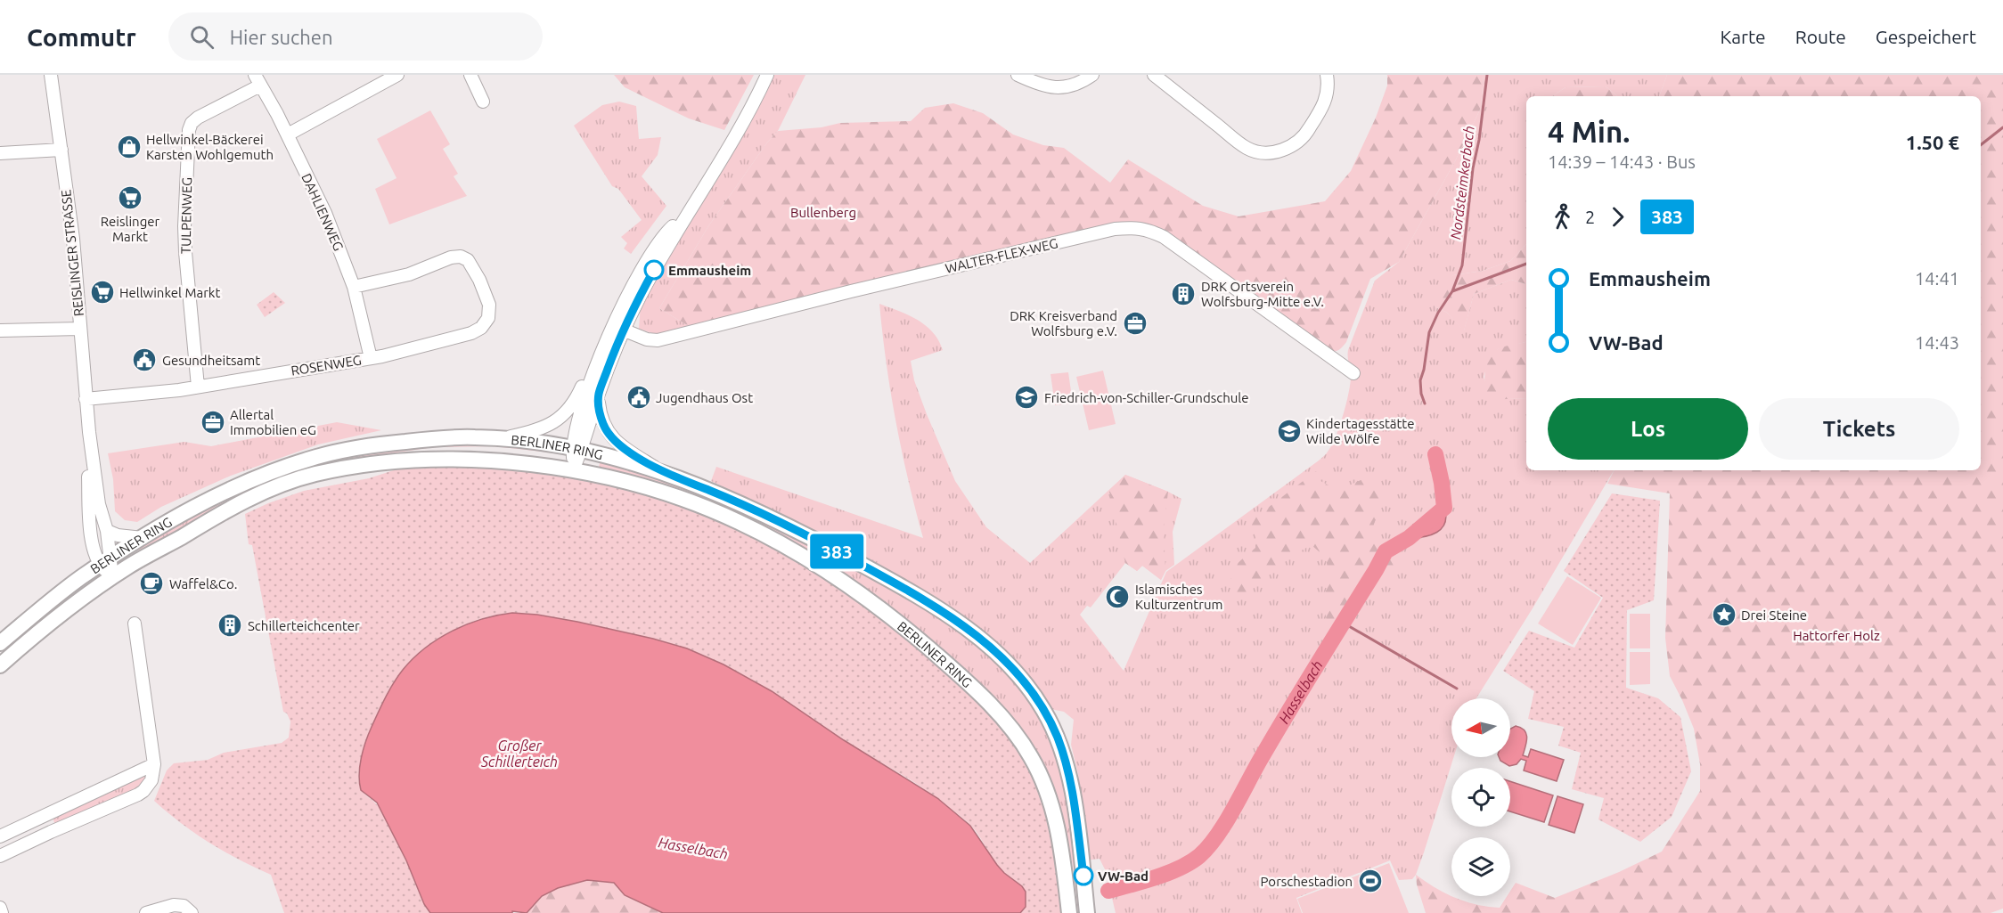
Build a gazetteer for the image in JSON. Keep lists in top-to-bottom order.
{
  "streets": {
    "main road": ["BERLINER RING"],
    "street": [
      "DAHLIENWEG",
      "TULPENWEG",
      "REISLINGER STRASSE",
      "WALTER-FLEX-WEG",
      "ROSENWEG"
    ]
  },
  "crossings": [
    ["DAHLIENWEG", "TULPENWEG"],
    ["DAHLIENWEG", "ROSENWEG"],
    ["TULPENWEG", "ROSENWEG"],
    ["REISLINGER STRASSE", "ROSENWEG"],
    ["REISLINGER STRASSE", "BERLINER RING"]
  ],
  "water": ["Nordsteimkerbach", "Hasselbach", "Großer Schillerteich"],
  "parks": ["Bullenberg", "Hattorfer Holz"],
  "places": {
    "shop": ["Hellwinkel-Bäckerei Karsten Wohlgemuth"],
    "supermarket": ["Reislinger Markt", "Hellwinkel Markt"],
    "other": ["Emmausheim", "VW-Bad"],
    "building": ["DRK Ortsverein Wolfsburg-Mitte e.V.", "Schillerteichcenter"],
    "office": ["DRK Kreisverband Wolfsburg e.V.", "Allertal Immobilien eG"],
    "public building": ["Gesundheitsamt", "Jugendhaus Ost"],
    "school or university": ["Friedrich-von-Schiller-Grundschule", "Kindertagesstätte Wilde Wölfe"],
    "cafe": ["Waffel&Co."],
    "mosque": ["Islamisches Kulturzentrum"],
    "place": ["Drei Steine"],
    "sports": ["Porschestadion"]
  },
  "lines": ["bus line 383"],
  "north": "left",
  "page": {
    "header": "Commutr",
    "search": "Hier suchen",
    "nav": ["Karte", "Route", "Gespeichert"],
    "on_map": "383",
    "heading": ["4 Min.", "14:39 – 14:43 · Bus", "1.50 €"],
    "legs": ["2", "383"],
    "list": [
      {
        "name": "Emmausheim",
        "value": "14:41"
      },
      {
        "name": "VW-Bad",
        "value": "14:43"
      }
    ],
    "buttons": ["Los", "Tickets"]
  }
}
